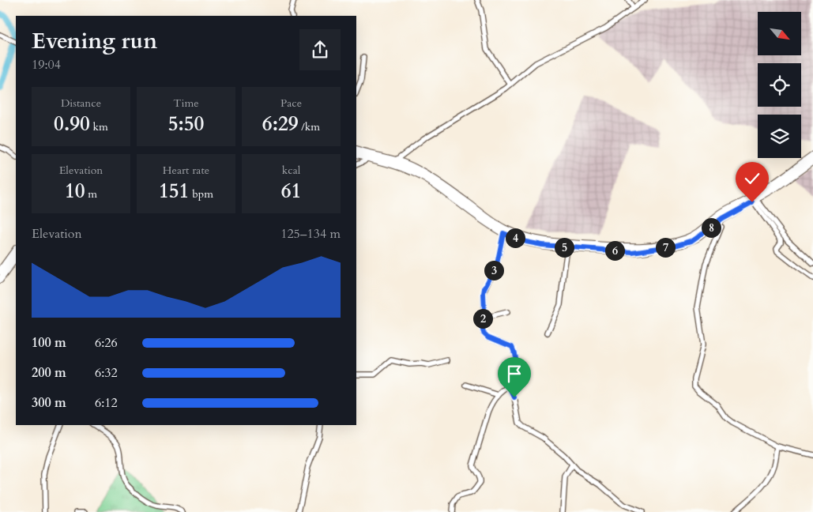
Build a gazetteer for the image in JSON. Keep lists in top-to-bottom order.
{
  "north": "bottom right",
  "page": {
    "heading": ["Evening run", "19:04"],
    "stats": [
      ["Distance", "0.90 km"],
      ["Time", "5:50"],
      ["Pace", "6:29 /km"],
      ["Elevation", "10 m"],
      ["Heart rate", "151 bpm"],
      ["kcal", "61"]
    ],
    "chart": ["Elevation", "125–134 m"],
    "pins": [
      "8",
      "4",
      "5",
      "7",
      "6",
      "3",
      "2"
    ],
    "list": [
      {
        "name": "100 m",
        "note": "6:26"
      },
      {
        "name": "200 m",
        "note": "6:32"
      },
      {
        "name": "300 m",
        "note": "6:12"
      }
    ]
  }
}
